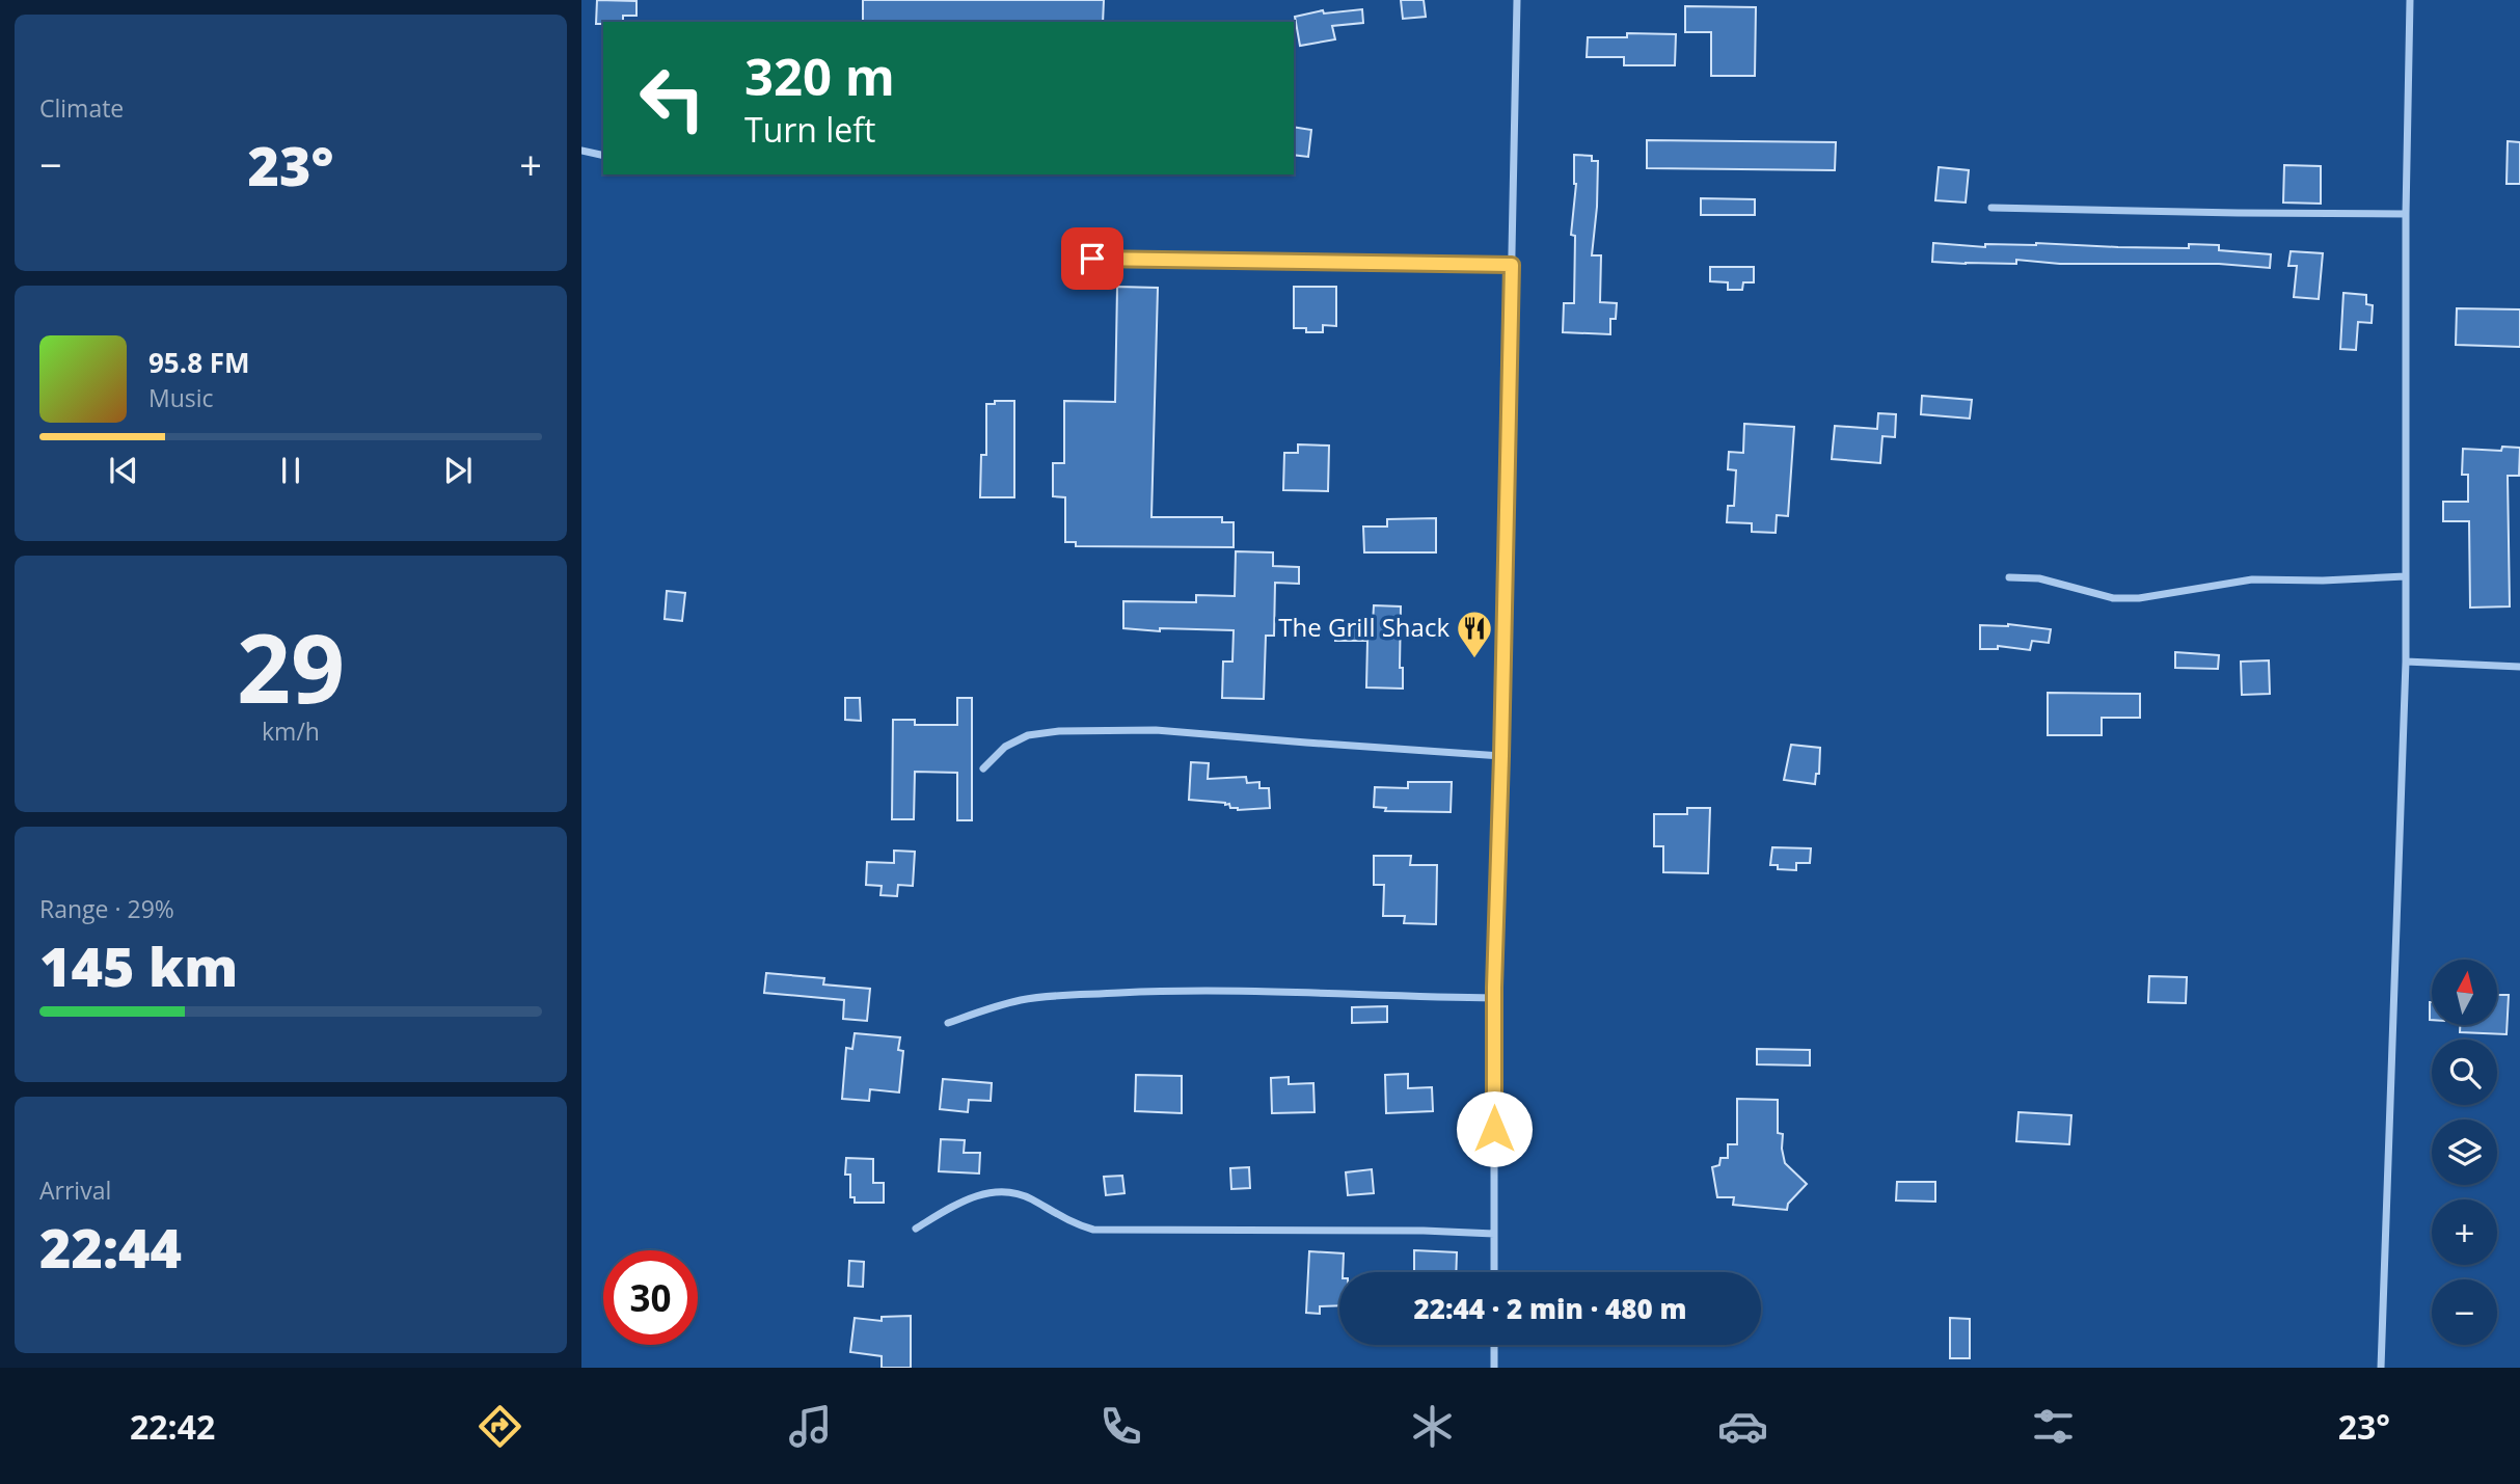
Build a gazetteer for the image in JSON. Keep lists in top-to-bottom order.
{
  "places": {
    "restaurant": ["The Grill Shack"]
  },
  "north": "top",
  "page": {
    "tile": [
      "Climate",
      ["29", "km/h"],
      ["Range · 29%", "145 km"],
      ["Arrival", "22:44"]
    ],
    "turn": ["320 m", "Turn left"],
    "heat": ["−", "23°", "+"],
    "song": ["95.8 FM", "Music"],
    "map_buttons": ["+", "−"],
    "limit": "30",
    "trip": "22:44 · 2 min · 480 m",
    "tabs": ["22:42", "23°"]
  }
}
